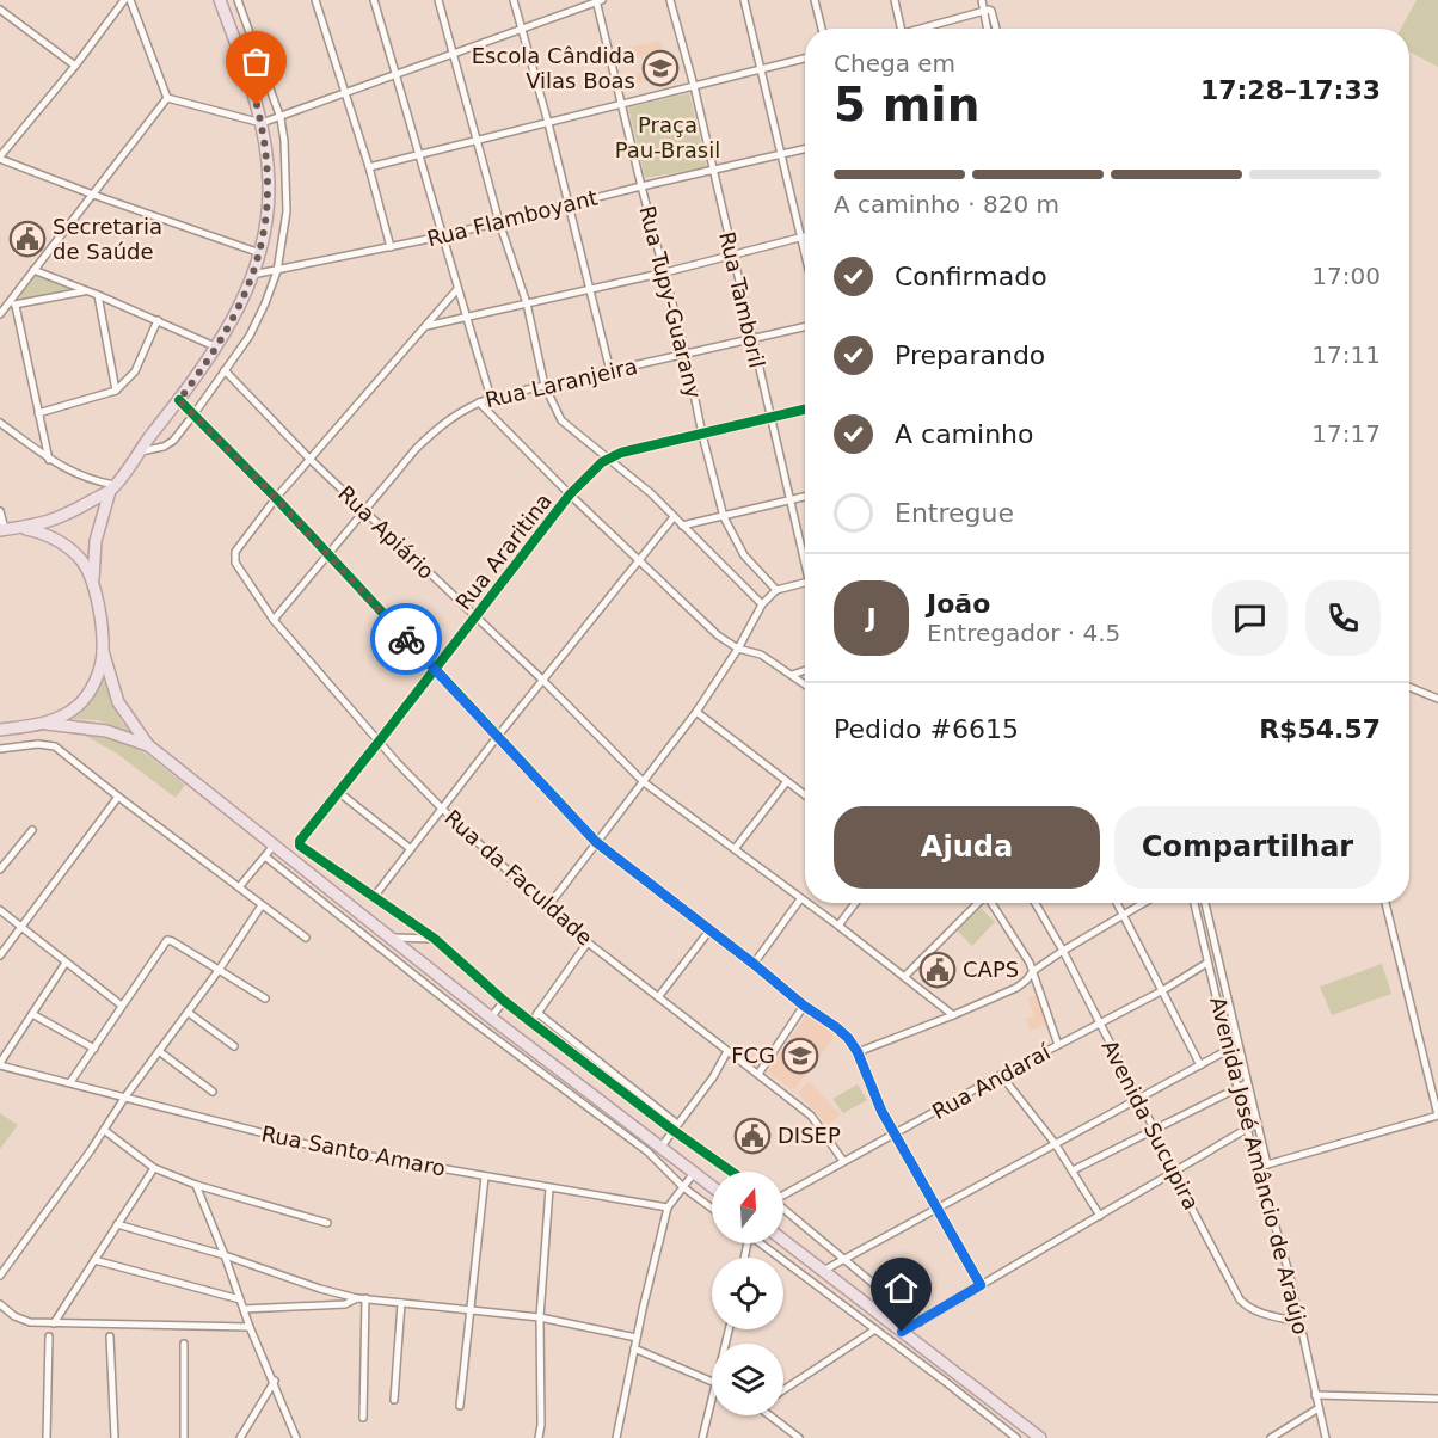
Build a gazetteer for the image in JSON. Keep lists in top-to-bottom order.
{
  "streets": {
    "street": [
      "Rua Flamboyant",
      "Rua Tamboril",
      "Rua Tupy-Guarany",
      "Rua Laranjeira",
      "Rua Apiário",
      "Rua Araritina",
      "Rua da Faculdade",
      "Rua Andaraí",
      "Avenida Sucupira",
      "Rua Santo Amaro",
      "Avenida José Amâncio de Araújo"
    ]
  },
  "crossings": [
    ["Rua Flamboyant", "Rua Tamboril"],
    ["Rua Flamboyant", "Rua Tupy-Guarany"],
    ["Rua Tamboril", "Rua Laranjeira"],
    ["Rua Tamboril", "Rua Araritina"],
    ["Rua Tupy-Guarany", "Rua Laranjeira"],
    ["Rua Tupy-Guarany", "Rua Araritina"],
    ["Rua Laranjeira", "Rua Apiário"],
    ["Rua Laranjeira", "Rua da Faculdade"],
    ["Rua Apiário", "Rua Araritina"],
    ["Rua Araritina", "Rua da Faculdade"],
    ["Rua da Faculdade", "Rua Andaraí"],
    ["Rua Andaraí", "Avenida Sucupira"],
    ["Rua Andaraí", "Avenida José Amâncio de Araújo"],
    ["Avenida Sucupira", "Avenida José Amâncio de Araújo"]
  ],
  "parks": ["Praça Pau-Brasil"],
  "places": {
    "school or university": ["Escola Cândida Vilas Boas", "FCG"],
    "public building": ["Secretaria de Saúde", "CAPS", "DISEP"]
  },
  "north": "top",
  "page": {
    "heading": ["5 min", "Chega em", "17:28–17:33"],
    "panel": [
      "João",
      "Entregador · 4.5",
      "Pedido #6615",
      "R$54.57"
    ],
    "bar": "A caminho · 820 m",
    "list": [
      ["Confirmado", "17:00"],
      ["Preparando", "17:11"],
      ["A caminho", "17:17"],
      "Entregue"
    ],
    "round": "J",
    "buttons": ["Ajuda", "Compartilhar"]
  }
}
